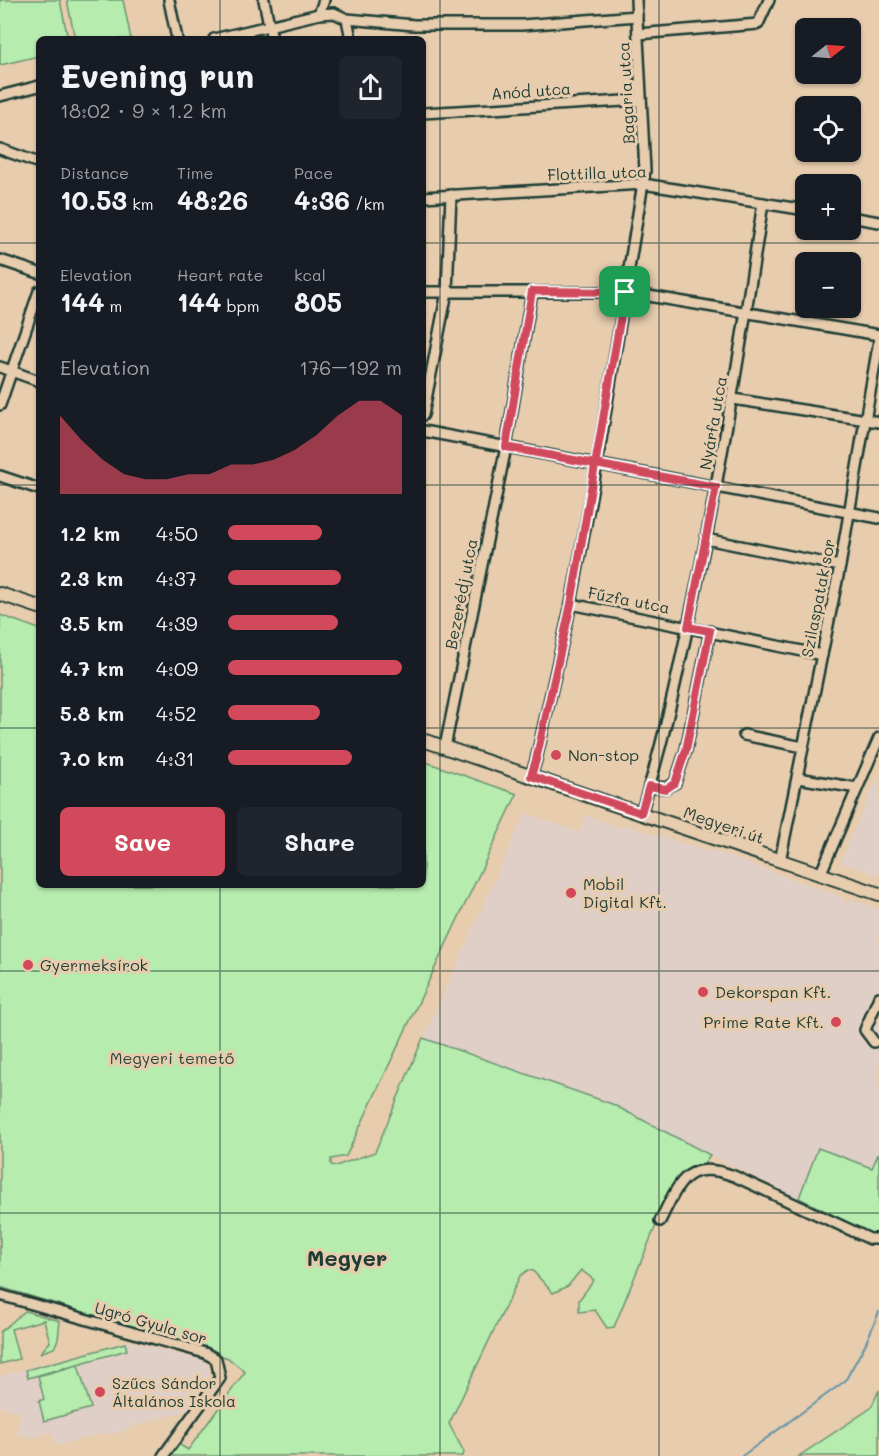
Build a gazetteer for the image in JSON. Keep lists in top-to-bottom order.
{
  "streets": {
    "main road": ["Megyeri út"],
    "street": [
      "Anód utca",
      "Bagaria utca",
      "Flottilla utca",
      "Nyárfa utca",
      "Bezerédj utca",
      "Szilaspatak sor",
      "Fűzfa utca",
      "Ugró Gyula sor"
    ]
  },
  "crossings": [
    ["Anód utca", "Bagaria utca"],
    ["Bagaria utca", "Flottilla utca"],
    ["Bagaria utca", "Fűzfa utca"],
    ["Bagaria utca", "Megyeri út"],
    ["Flottilla utca", "Nyárfa utca"],
    ["Nyárfa utca", "Fűzfa utca"],
    ["Nyárfa utca", "Megyeri út"],
    ["Bezerédj utca", "Megyeri út"],
    ["Szilaspatak sor", "Fűzfa utca"],
    ["Szilaspatak sor", "Megyeri út"]
  ],
  "districts": ["Megyer"],
  "parks": ["Megyeri temető"],
  "places": [
    "Non-stop",
    "Mobil Digital Kft.",
    "Gyermeksírok",
    "Dekorspan Kft.",
    "Prime Rate Kft.",
    "Szűcs Sándor Általános Iskola"
  ],
  "north": "right",
  "page": {
    "map_buttons": ["+", "−"],
    "heading": ["Evening run", "18:02 · 9 × 1.2 km"],
    "stats": [
      ["Distance", "10.53 km"],
      ["Time", "48:26"],
      ["Pace", "4:36 /km"],
      ["Elevation", "144 m"],
      ["Heart rate", "144 bpm"],
      ["kcal", "805"]
    ],
    "chart": ["Elevation", "176–192 m"],
    "list": [
      {
        "name": "1.2 km",
        "note": "4:50"
      },
      {
        "name": "2.3 km",
        "note": "4:37"
      },
      {
        "name": "3.5 km",
        "note": "4:39"
      },
      {
        "name": "4.7 km",
        "note": "4:09"
      },
      {
        "name": "5.8 km",
        "note": "4:52"
      },
      {
        "name": "7.0 km",
        "note": "4:31"
      }
    ],
    "buttons": ["Save", "Share"]
  }
}
